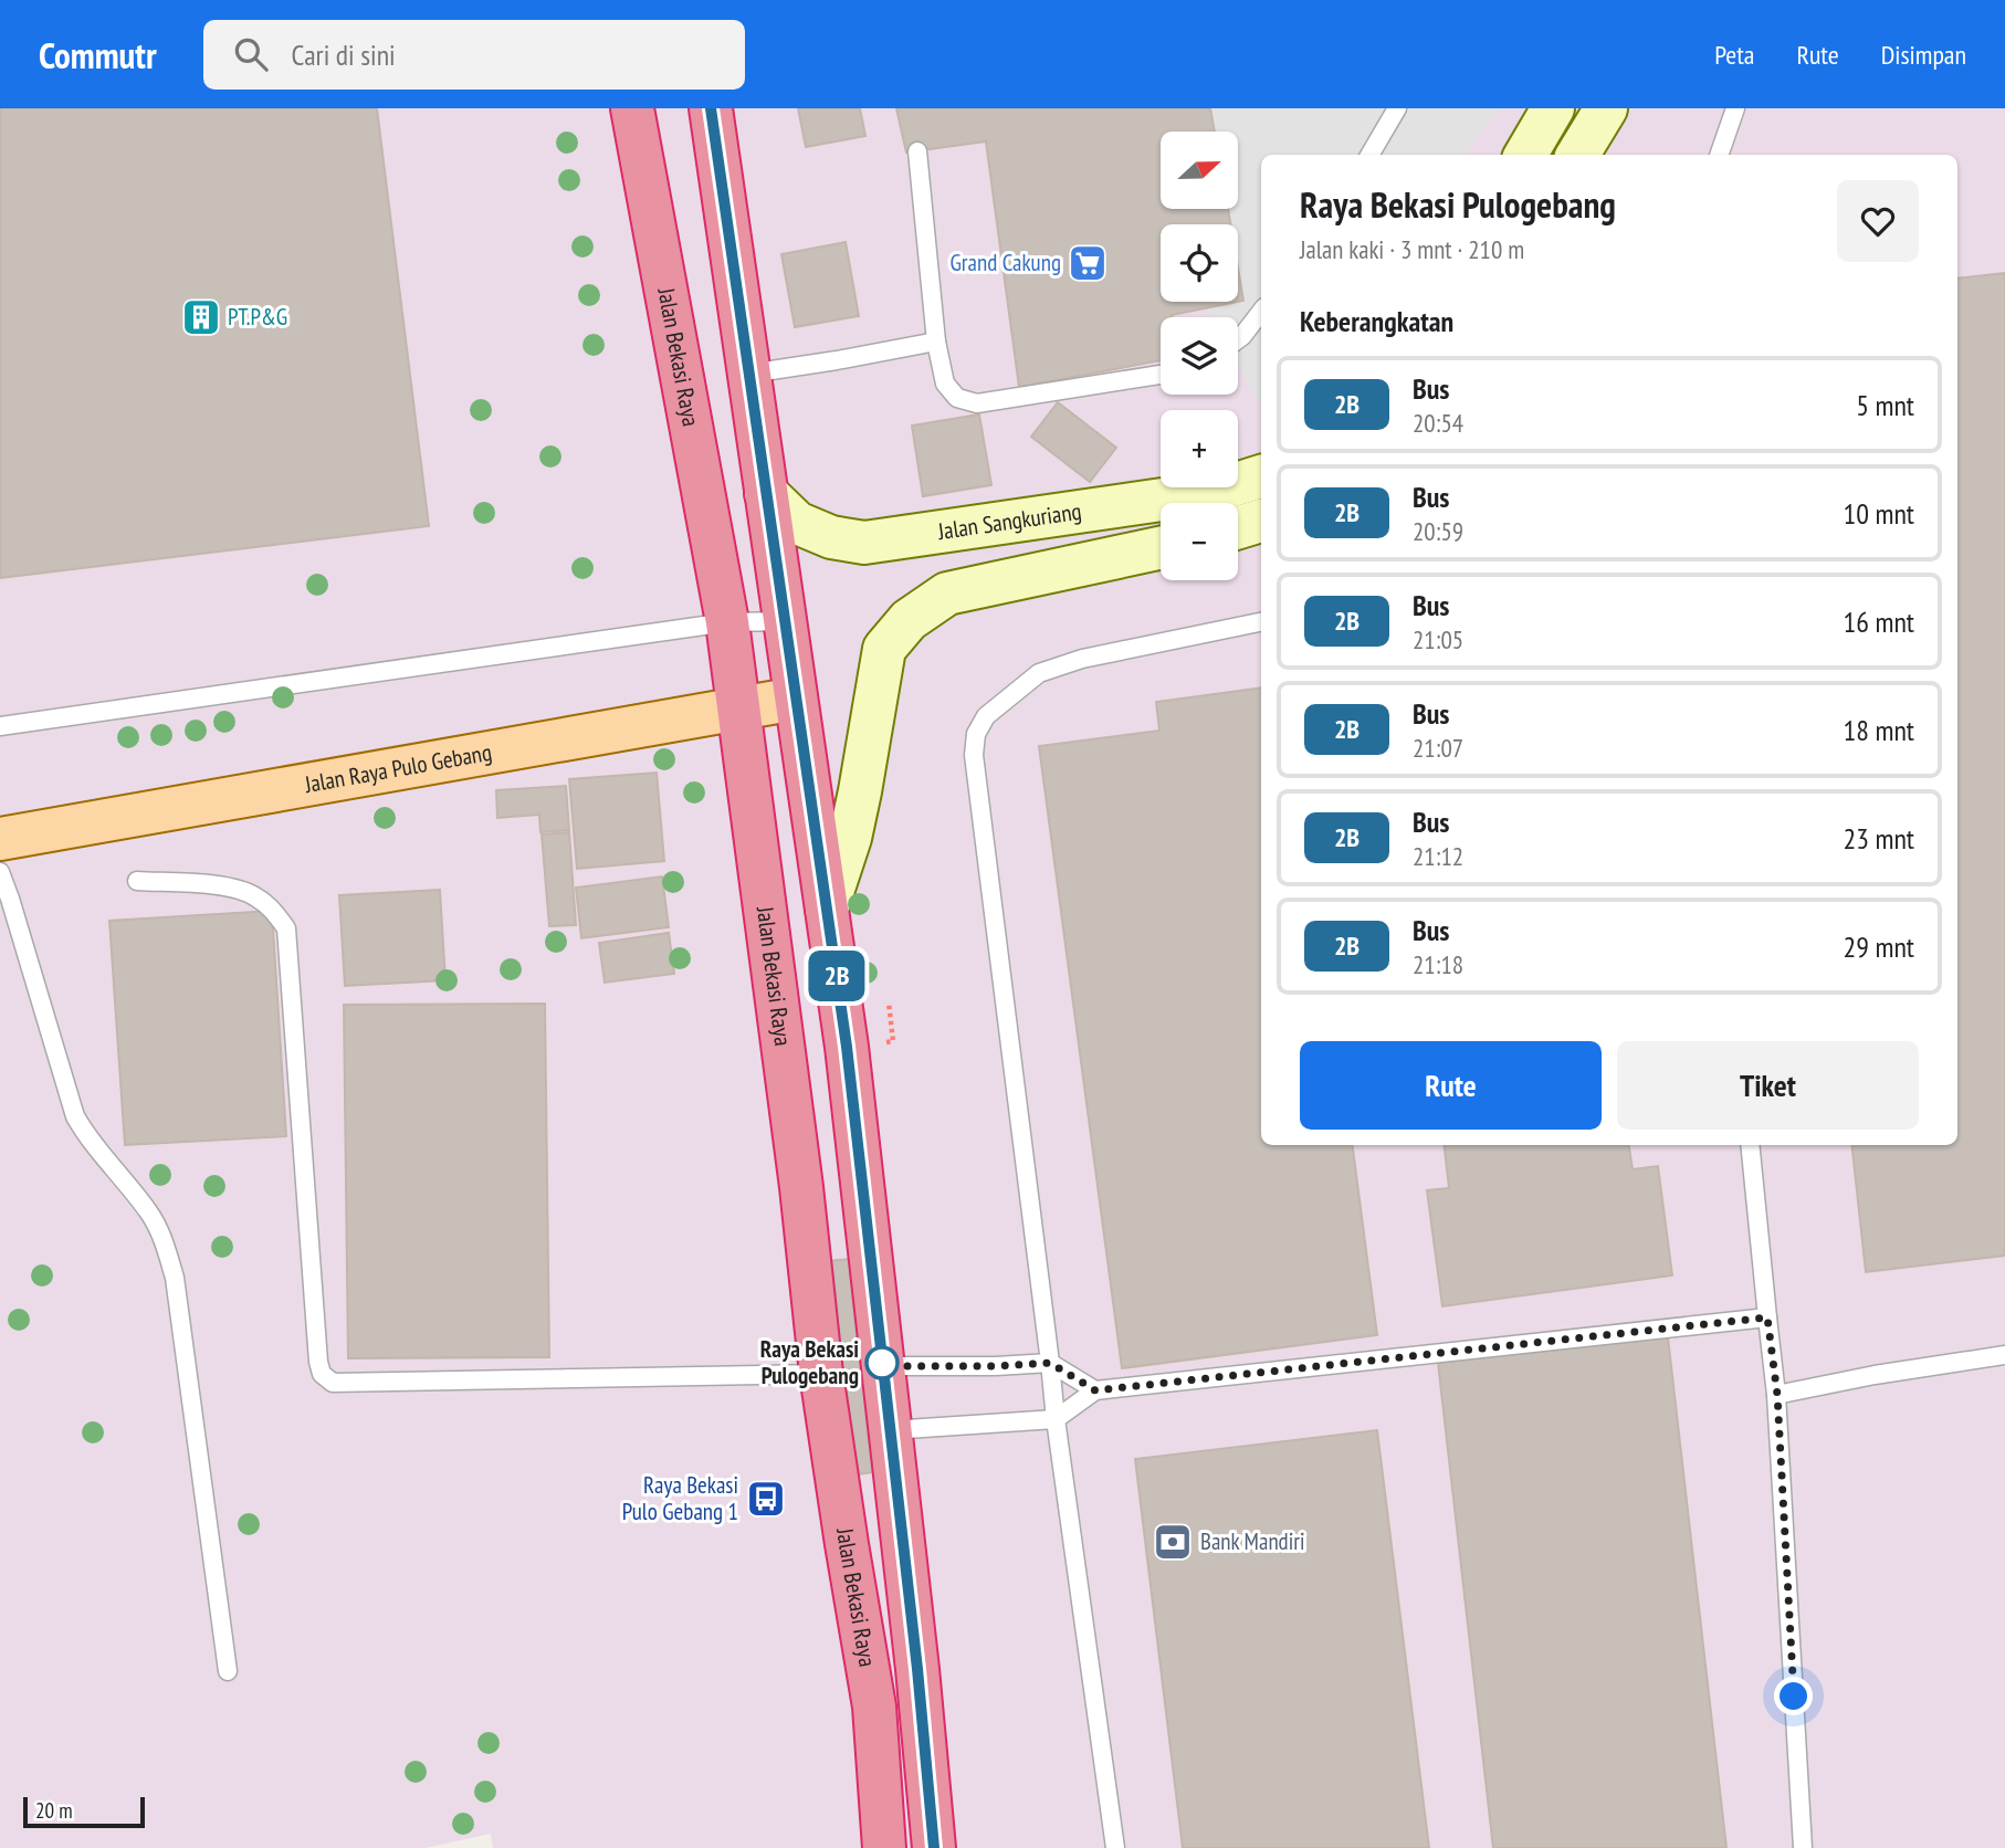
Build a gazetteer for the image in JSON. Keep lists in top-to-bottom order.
{
  "streets": {
    "highway": ["Jalan Bekasi Raya"],
    "main road": ["Jalan Raya Pulo Gebang"],
    "street": ["Jalan Sangkuriang"]
  },
  "crossings": [
    ["Jalan Bekasi Raya", "Jalan Raya Pulo Gebang"]
  ],
  "places": {
    "supermarket": ["Grand Cakung"],
    "building": ["PT.P&G"],
    "other": ["Raya Bekasi Pulogebang"],
    "bus stop": ["Raya Bekasi Pulo Gebang 1"],
    "bank": ["Bank Mandiri"]
  },
  "lines": ["bus line 2B"],
  "scale_bar": "20 m",
  "north": "right",
  "page": {
    "header": "Commutr",
    "search": "Cari di sini",
    "nav": ["Peta", "Rute", "Disimpan"],
    "on_map": "2B",
    "map_buttons": ["+", "−"],
    "heading": [
      ["Raya Bekasi Pulogebang", "Jalan kaki · 3 mnt · 210 m"],
      "Keberangkatan"
    ],
    "list": [
      {
        "mark": "2B",
        "name": "Bus",
        "note": "20:54",
        "value": "5 mnt"
      },
      {
        "mark": "2B",
        "name": "Bus",
        "note": "20:59",
        "value": "10 mnt"
      },
      {
        "mark": "2B",
        "name": "Bus",
        "note": "21:05",
        "value": "16 mnt"
      },
      {
        "mark": "2B",
        "name": "Bus",
        "note": "21:07",
        "value": "18 mnt"
      },
      {
        "mark": "2B",
        "name": "Bus",
        "note": "21:12",
        "value": "23 mnt"
      },
      {
        "mark": "2B",
        "name": "Bus",
        "note": "21:18",
        "value": "29 mnt"
      }
    ],
    "buttons": ["Rute", "Tiket"],
    "scale": "20 m"
  }
}
